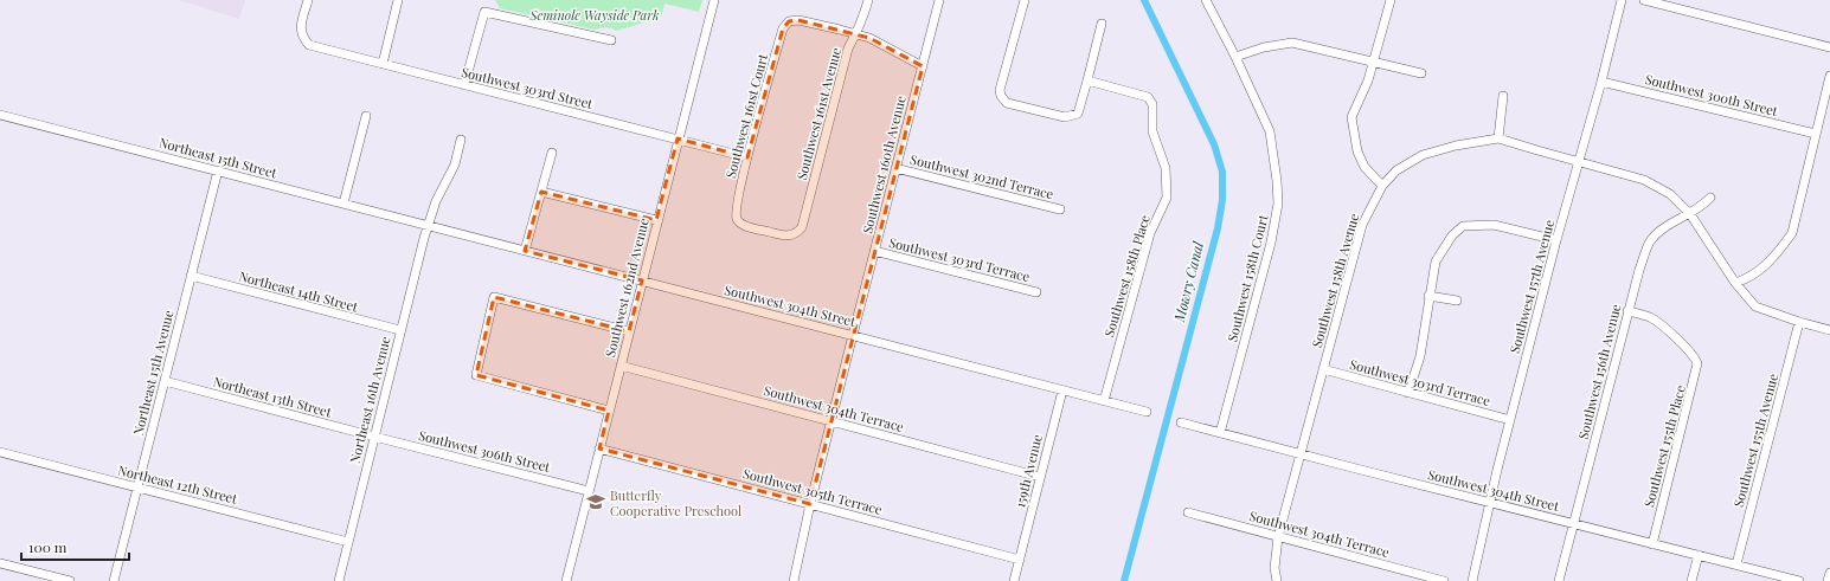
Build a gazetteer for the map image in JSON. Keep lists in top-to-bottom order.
{
  "streets": {
    "street": [
      "Southwest 303rd Street",
      "Southwest 300th Street",
      "Southwest 161st Avenue",
      "Southwest 161st Court",
      "Northeast 15th Street",
      "Southwest 160th Avenue",
      "Southwest 302nd Terrace",
      "Southwest 303rd Terrace",
      "Southwest 158th Place",
      "Southwest 158th Court",
      "Southwest 158th Avenue",
      "Southwest 157th Avenue",
      "Southwest 162nd Avenue",
      "Northeast 14th Street",
      "Southwest 304th Street",
      "Southwest 156th Avenue",
      "Northeast 15th Avenue",
      "Northeast 13th Street",
      "Northeast 16th Avenue",
      "Southwest 304th Terrace",
      "Southwest 155th Avenue",
      "Southwest 155th Place",
      "Southwest 306th Street",
      "159th Avenue",
      "Northeast 12th Street",
      "Southwest 305th Terrace"
    ]
  },
  "crossings": [
    ["Southwest 303rd Street", "Southwest 161st Court"],
    ["Southwest 303rd Street", "Southwest 162nd Avenue"],
    ["Southwest 300th Street", "Southwest 157th Avenue"],
    ["Southwest 161st Avenue", "Southwest 161st Court"],
    ["Northeast 15th Street", "Southwest 304th Street"],
    ["Northeast 15th Street", "Northeast 15th Avenue"],
    ["Northeast 15th Street", "Northeast 16th Avenue"],
    ["Southwest 160th Avenue", "Southwest 302nd Terrace"],
    ["Southwest 160th Avenue", "Southwest 303rd Terrace"],
    ["Southwest 160th Avenue", "Southwest 304th Street"],
    ["Southwest 160th Avenue", "Southwest 304th Terrace"],
    ["Southwest 160th Avenue", "Southwest 305th Terrace"],
    ["Southwest 303rd Terrace", "Southwest 158th Avenue"],
    ["Southwest 303rd Terrace", "Southwest 157th Avenue"],
    ["Southwest 158th Place", "Southwest 304th Street"],
    ["Southwest 158th Court", "Southwest 304th Street"],
    ["Southwest 158th Avenue", "Southwest 304th Street"],
    ["Southwest 158th Avenue", "Southwest 304th Terrace"],
    ["Southwest 157th Avenue", "Southwest 304th Street"],
    ["Southwest 162nd Avenue", "Southwest 304th Street"],
    ["Southwest 162nd Avenue", "Southwest 304th Terrace"],
    ["Southwest 162nd Avenue", "Southwest 306th Street"],
    ["Southwest 162nd Avenue", "Southwest 305th Terrace"],
    ["Northeast 14th Street", "Northeast 15th Avenue"],
    ["Northeast 14th Street", "Northeast 16th Avenue"],
    ["Southwest 304th Street", "Southwest 156th Avenue"],
    ["Southwest 304th Street", "Northeast 16th Avenue"],
    ["Southwest 304th Street", "Southwest 155th Avenue"],
    ["Southwest 304th Street", "Southwest 155th Place"],
    ["Southwest 304th Street", "159th Avenue"],
    ["Southwest 156th Avenue", "Southwest 155th Place"],
    ["Northeast 15th Avenue", "Northeast 13th Street"],
    ["Northeast 15th Avenue", "Northeast 12th Street"],
    ["Northeast 13th Street", "Northeast 16th Avenue"],
    ["Northeast 13th Street", "Southwest 306th Street"],
    ["Northeast 16th Avenue", "Southwest 306th Street"],
    ["Northeast 16th Avenue", "Northeast 12th Street"],
    ["Southwest 304th Terrace", "159th Avenue"],
    ["159th Avenue", "Southwest 305th Terrace"]
  ],
  "water": ["Mowry Canal"],
  "parks": ["Seminole Wayside Park"],
  "places": {
    "school or university": ["Butterfly Cooperative Preschool"]
  },
  "scale_bar": "100 m"
}
